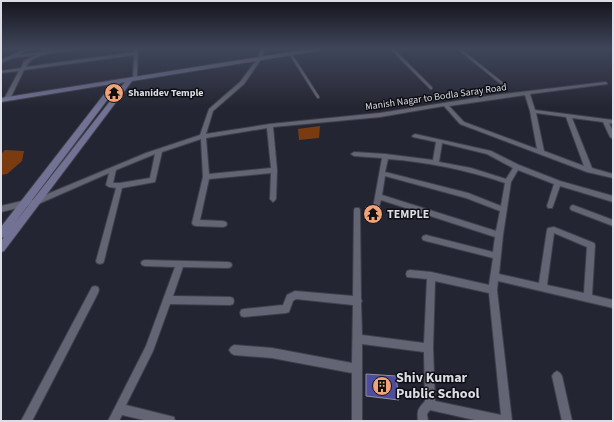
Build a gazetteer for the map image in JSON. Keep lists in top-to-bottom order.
{
  "streets": {
    "street": ["Manish Nagar to Bodla Saray Road"]
  },
  "places": {
    "temple": ["Shanidev Temple", "TEMPLE"],
    "building": ["Shiv Kumar Public School"]
  }
}
